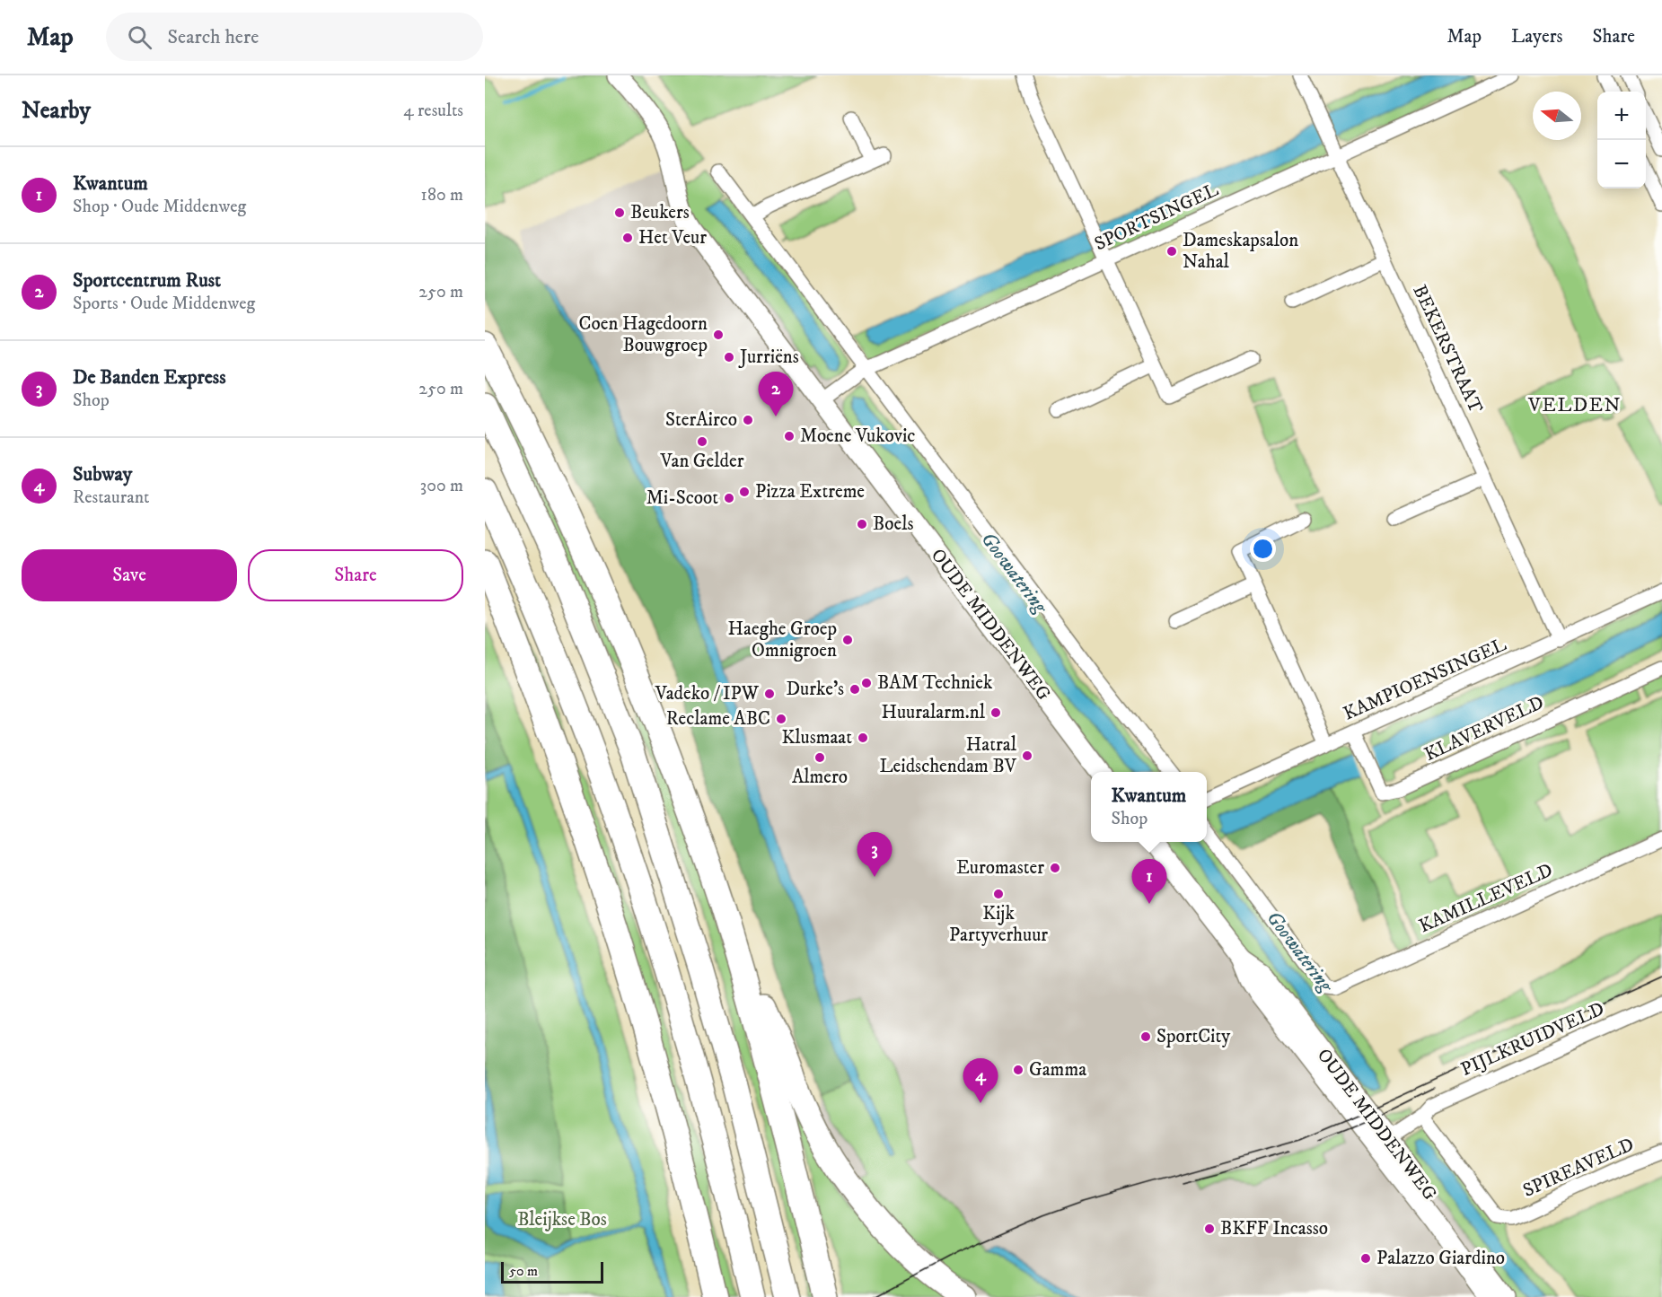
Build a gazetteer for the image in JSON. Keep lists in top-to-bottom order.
{
  "streets": {
    "street": [
      "SPORTSINGEL",
      "BEKERSTRAAT",
      "OUDE MIDDENWEG",
      "KAMPIOENSINGEL",
      "KLAVERVELD",
      "KAMILLEVELD",
      "PIJLKRUIDVELD",
      "SPIREAVELD"
    ]
  },
  "crossings": [
    ["SPORTSINGEL", "BEKERSTRAAT"],
    ["SPORTSINGEL", "OUDE MIDDENWEG"],
    ["BEKERSTRAAT", "KAMPIOENSINGEL"],
    ["OUDE MIDDENWEG", "PIJLKRUIDVELD"],
    ["KAMPIOENSINGEL", "KLAVERVELD"],
    ["PIJLKRUIDVELD", "SPIREAVELD"]
  ],
  "districts": ["VELDEN"],
  "water": ["Goowatering"],
  "parks": ["Bleijkse Bos"],
  "places": [
    "Beukers",
    "Het Veur",
    "Dameskapsalon Nahal",
    "Coen Hagedoorn Bouwgroep",
    "Jurriëns",
    "SterAirco",
    "Moene Vukovic",
    "Van Gelder",
    "Pizza Extreme",
    "Mi-Scoot",
    "Boels",
    "Haeghe Groep Omnigroen",
    "BAM Techniek",
    "Durke's",
    "Vadeko / IPW",
    "Huuralarm.nl",
    "Reclame ABC",
    "Klusmaat",
    "Hatral Leidschendam BV",
    "Almero",
    "Euromaster",
    "Kijk Partyverhuur",
    "SportCity",
    "Gamma",
    "BKFF Incasso",
    "Palazzo Giardino"
  ],
  "scale_bar": "50 m",
  "north": "left",
  "page": {
    "header": "Map",
    "search": "Search here",
    "nav": ["Map", "Layers", "Share"],
    "heading": ["Nearby", "4 results"],
    "map_buttons": ["+", "−"],
    "list": [
      {
        "mark": "1",
        "name": "Kwantum",
        "note": "Shop · Oude Middenweg",
        "value": "180 m"
      },
      {
        "mark": "2",
        "name": "Sportcentrum Rust",
        "note": "Sports · Oude Middenweg",
        "value": "250 m"
      },
      {
        "mark": "3",
        "name": "De Banden Express",
        "note": "Shop",
        "value": "250 m"
      },
      {
        "mark": "4",
        "name": "Subway",
        "note": "Restaurant",
        "value": "300 m"
      }
    ],
    "pins": [
      "2",
      "3",
      "1",
      "4"
    ],
    "buttons": ["Save", "Share"],
    "popup": ["Kwantum", "Shop"],
    "scale": "50 m"
  }
}
